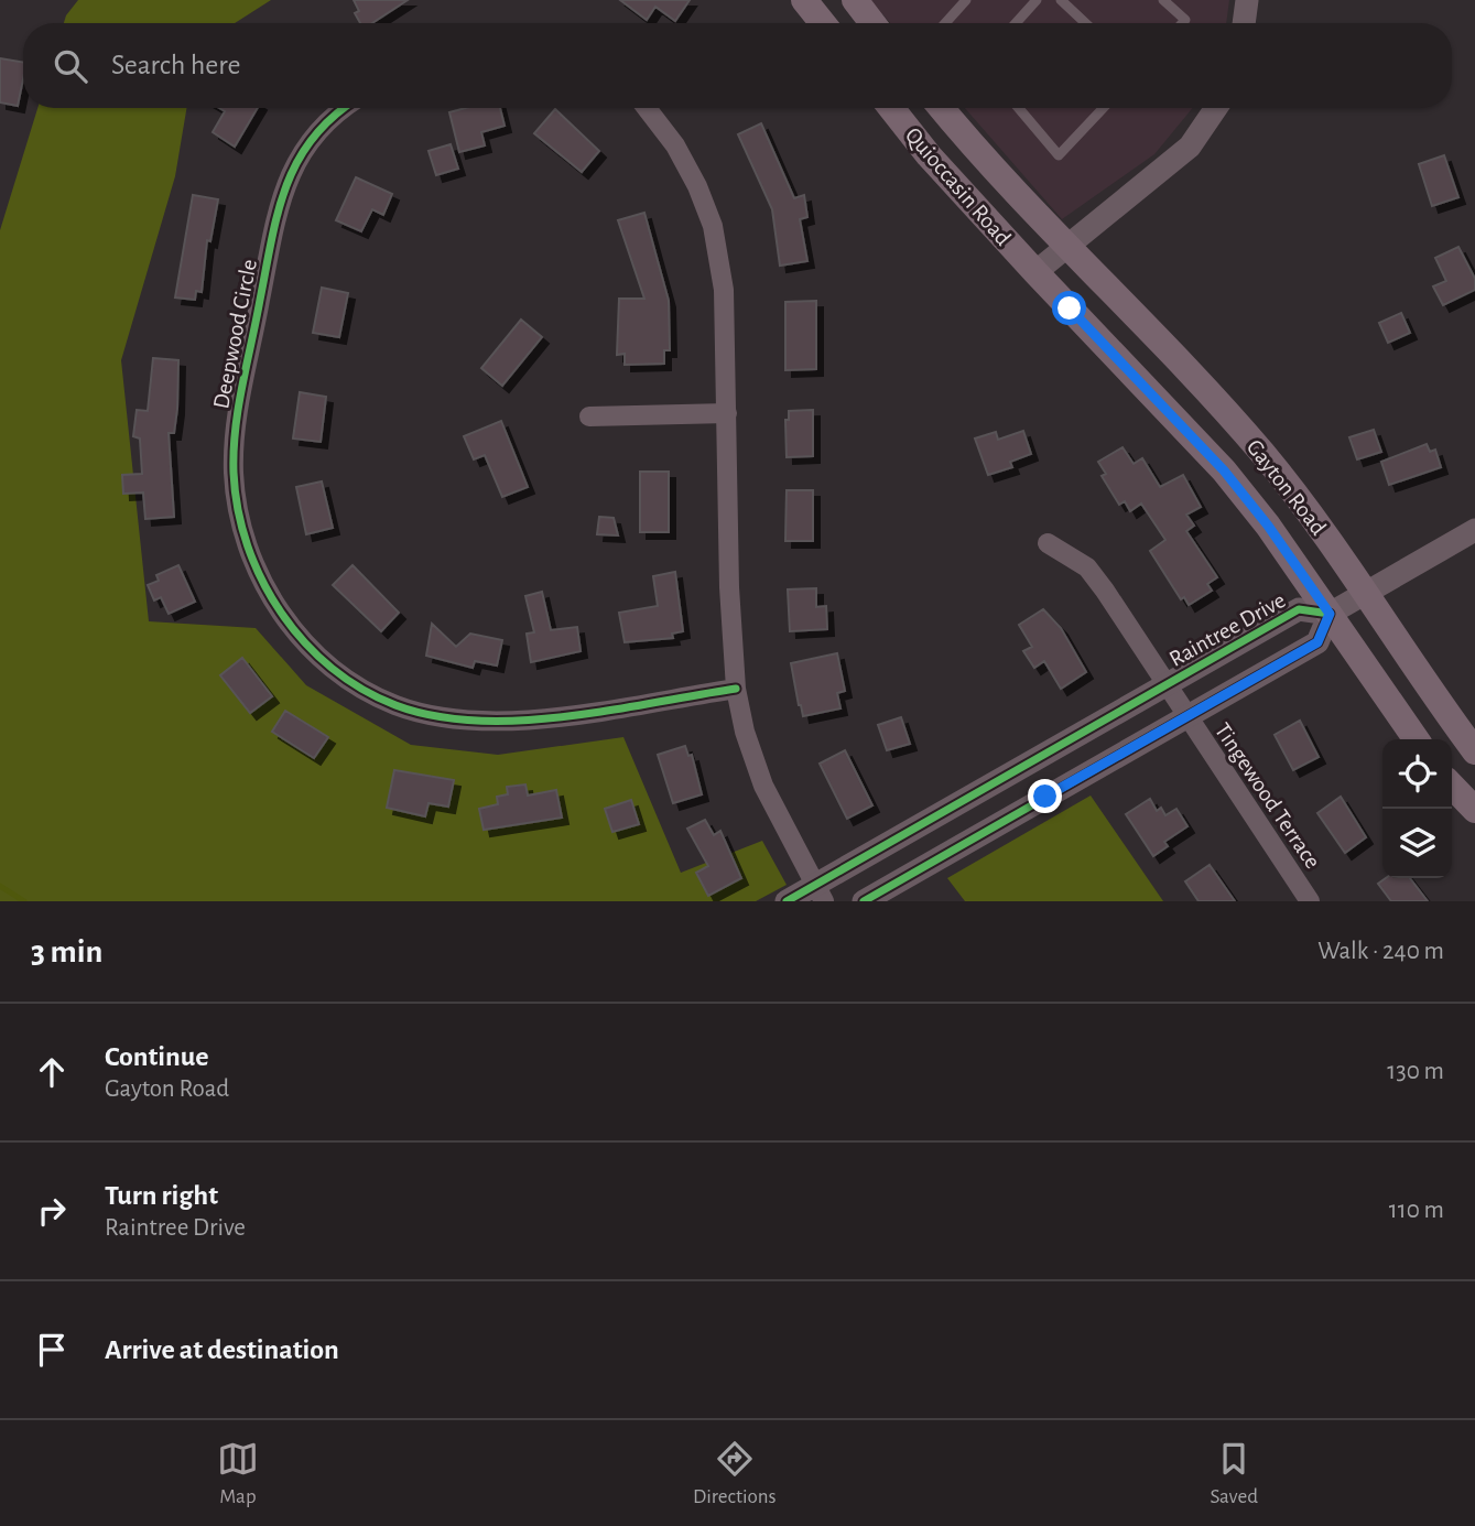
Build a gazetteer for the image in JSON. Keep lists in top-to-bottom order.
{
  "streets": {
    "main road": ["Quioccasin Road", "Gayton Road"],
    "street": ["Deepwood Circle", "Raintree Drive", "Tingewood Terrace"]
  },
  "crossings": [
    ["Quioccasin Road", "Gayton Road"],
    ["Gayton Road", "Raintree Drive"],
    ["Raintree Drive", "Tingewood Terrace"]
  ],
  "page": {
    "search": "Search here",
    "heading": ["3 min", "Walk · 240 m"],
    "list": [
      ["Continue", "Gayton Road", "130 m"],
      ["Turn right", "Raintree Drive", "110 m"],
      "Arrive at destination"
    ],
    "nav": ["Map", "Directions", "Saved"]
  }
}
